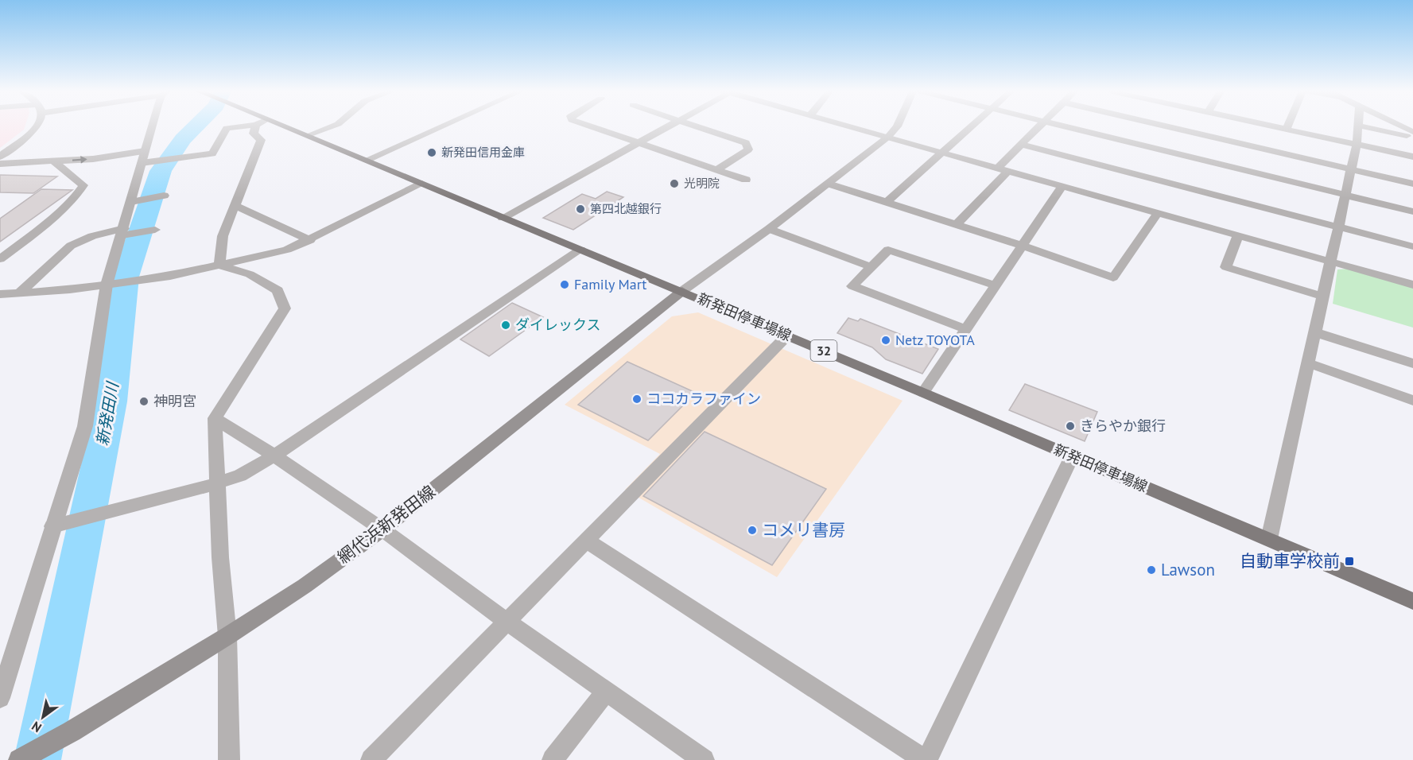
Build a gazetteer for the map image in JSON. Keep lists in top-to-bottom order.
{
  "streets": {
    "main road": ["新発田停車場線", "32", "網代浜新発田線"]
  },
  "crossings": [
    ["新発田停車場線", "網代浜新発田線"]
  ],
  "water": ["新発田川"],
  "places": {
    "other": [
      "新発田信用金庫",
      "光明院",
      "第四北越銀行",
      "Family Mart",
      "ダイレックス",
      "Netz TOYOTA",
      "ココカラファイン",
      "神明宮",
      "きらやか銀行",
      "コメリ書房",
      "Lawson"
    ],
    "transit": ["自動車学校前"]
  },
  "north": "bottom left"
}
